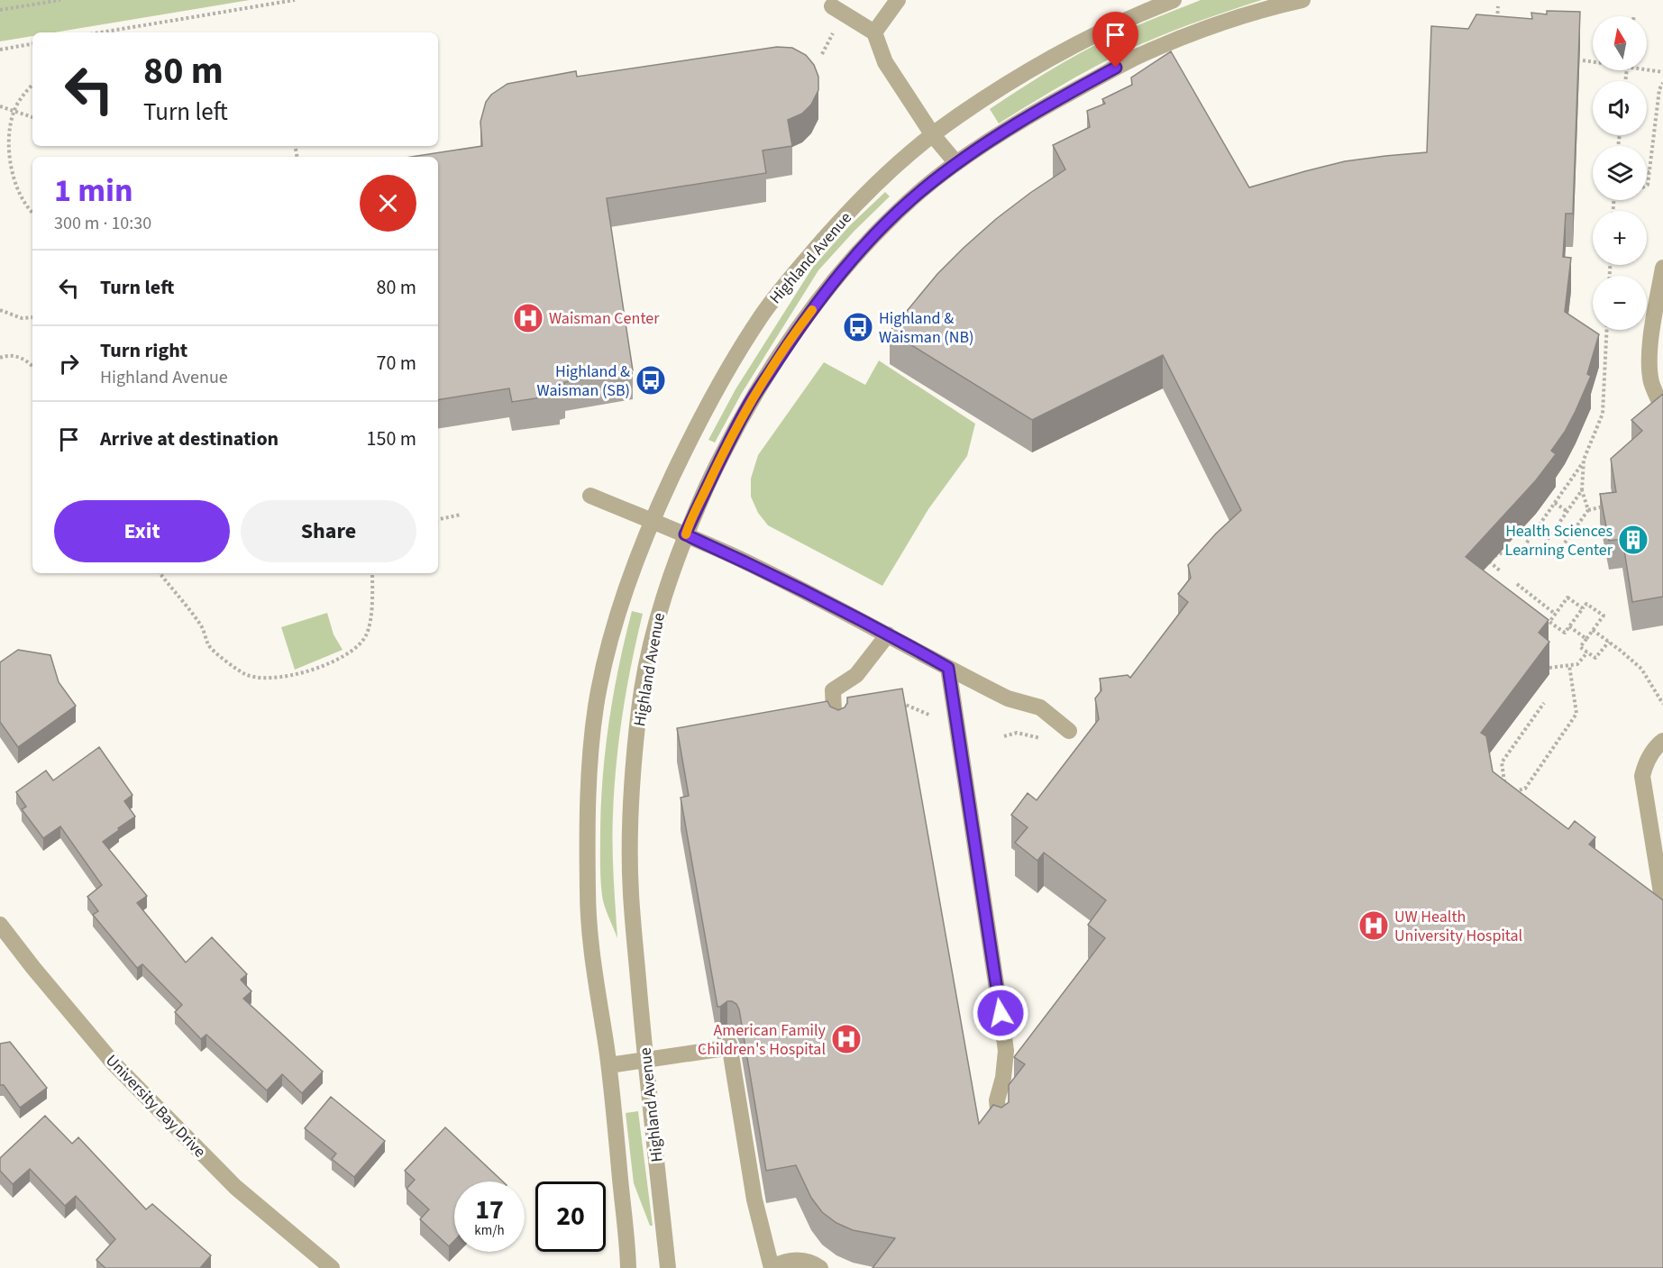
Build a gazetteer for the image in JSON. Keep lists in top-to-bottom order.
{
  "streets": {
    "street": ["Highland Avenue", "University Bay Drive"]
  },
  "places": {
    "hospital": ["Waisman Center", "UW Health University Hospital", "American Family Children's Hospital"],
    "bus stop": ["Highland & Waisman (NB)", "Highland & Waisman (SB)"],
    "building": ["Health Sciences Learning Center"]
  },
  "north": "top",
  "page": {
    "map_buttons": ["+", "−"],
    "turn": ["80 m", "Turn left"],
    "heading": ["1 min", "300 m · 10:30"],
    "list": [
      {
        "name": "Turn left",
        "value": "80 m"
      },
      {
        "name": "Turn right",
        "note": "Highland Avenue",
        "value": "70 m"
      },
      {
        "name": "Arrive at destination",
        "value": "150 m"
      }
    ],
    "buttons": ["Exit", "Share"],
    "speed": "17 km/h",
    "limit": "20"
  }
}
